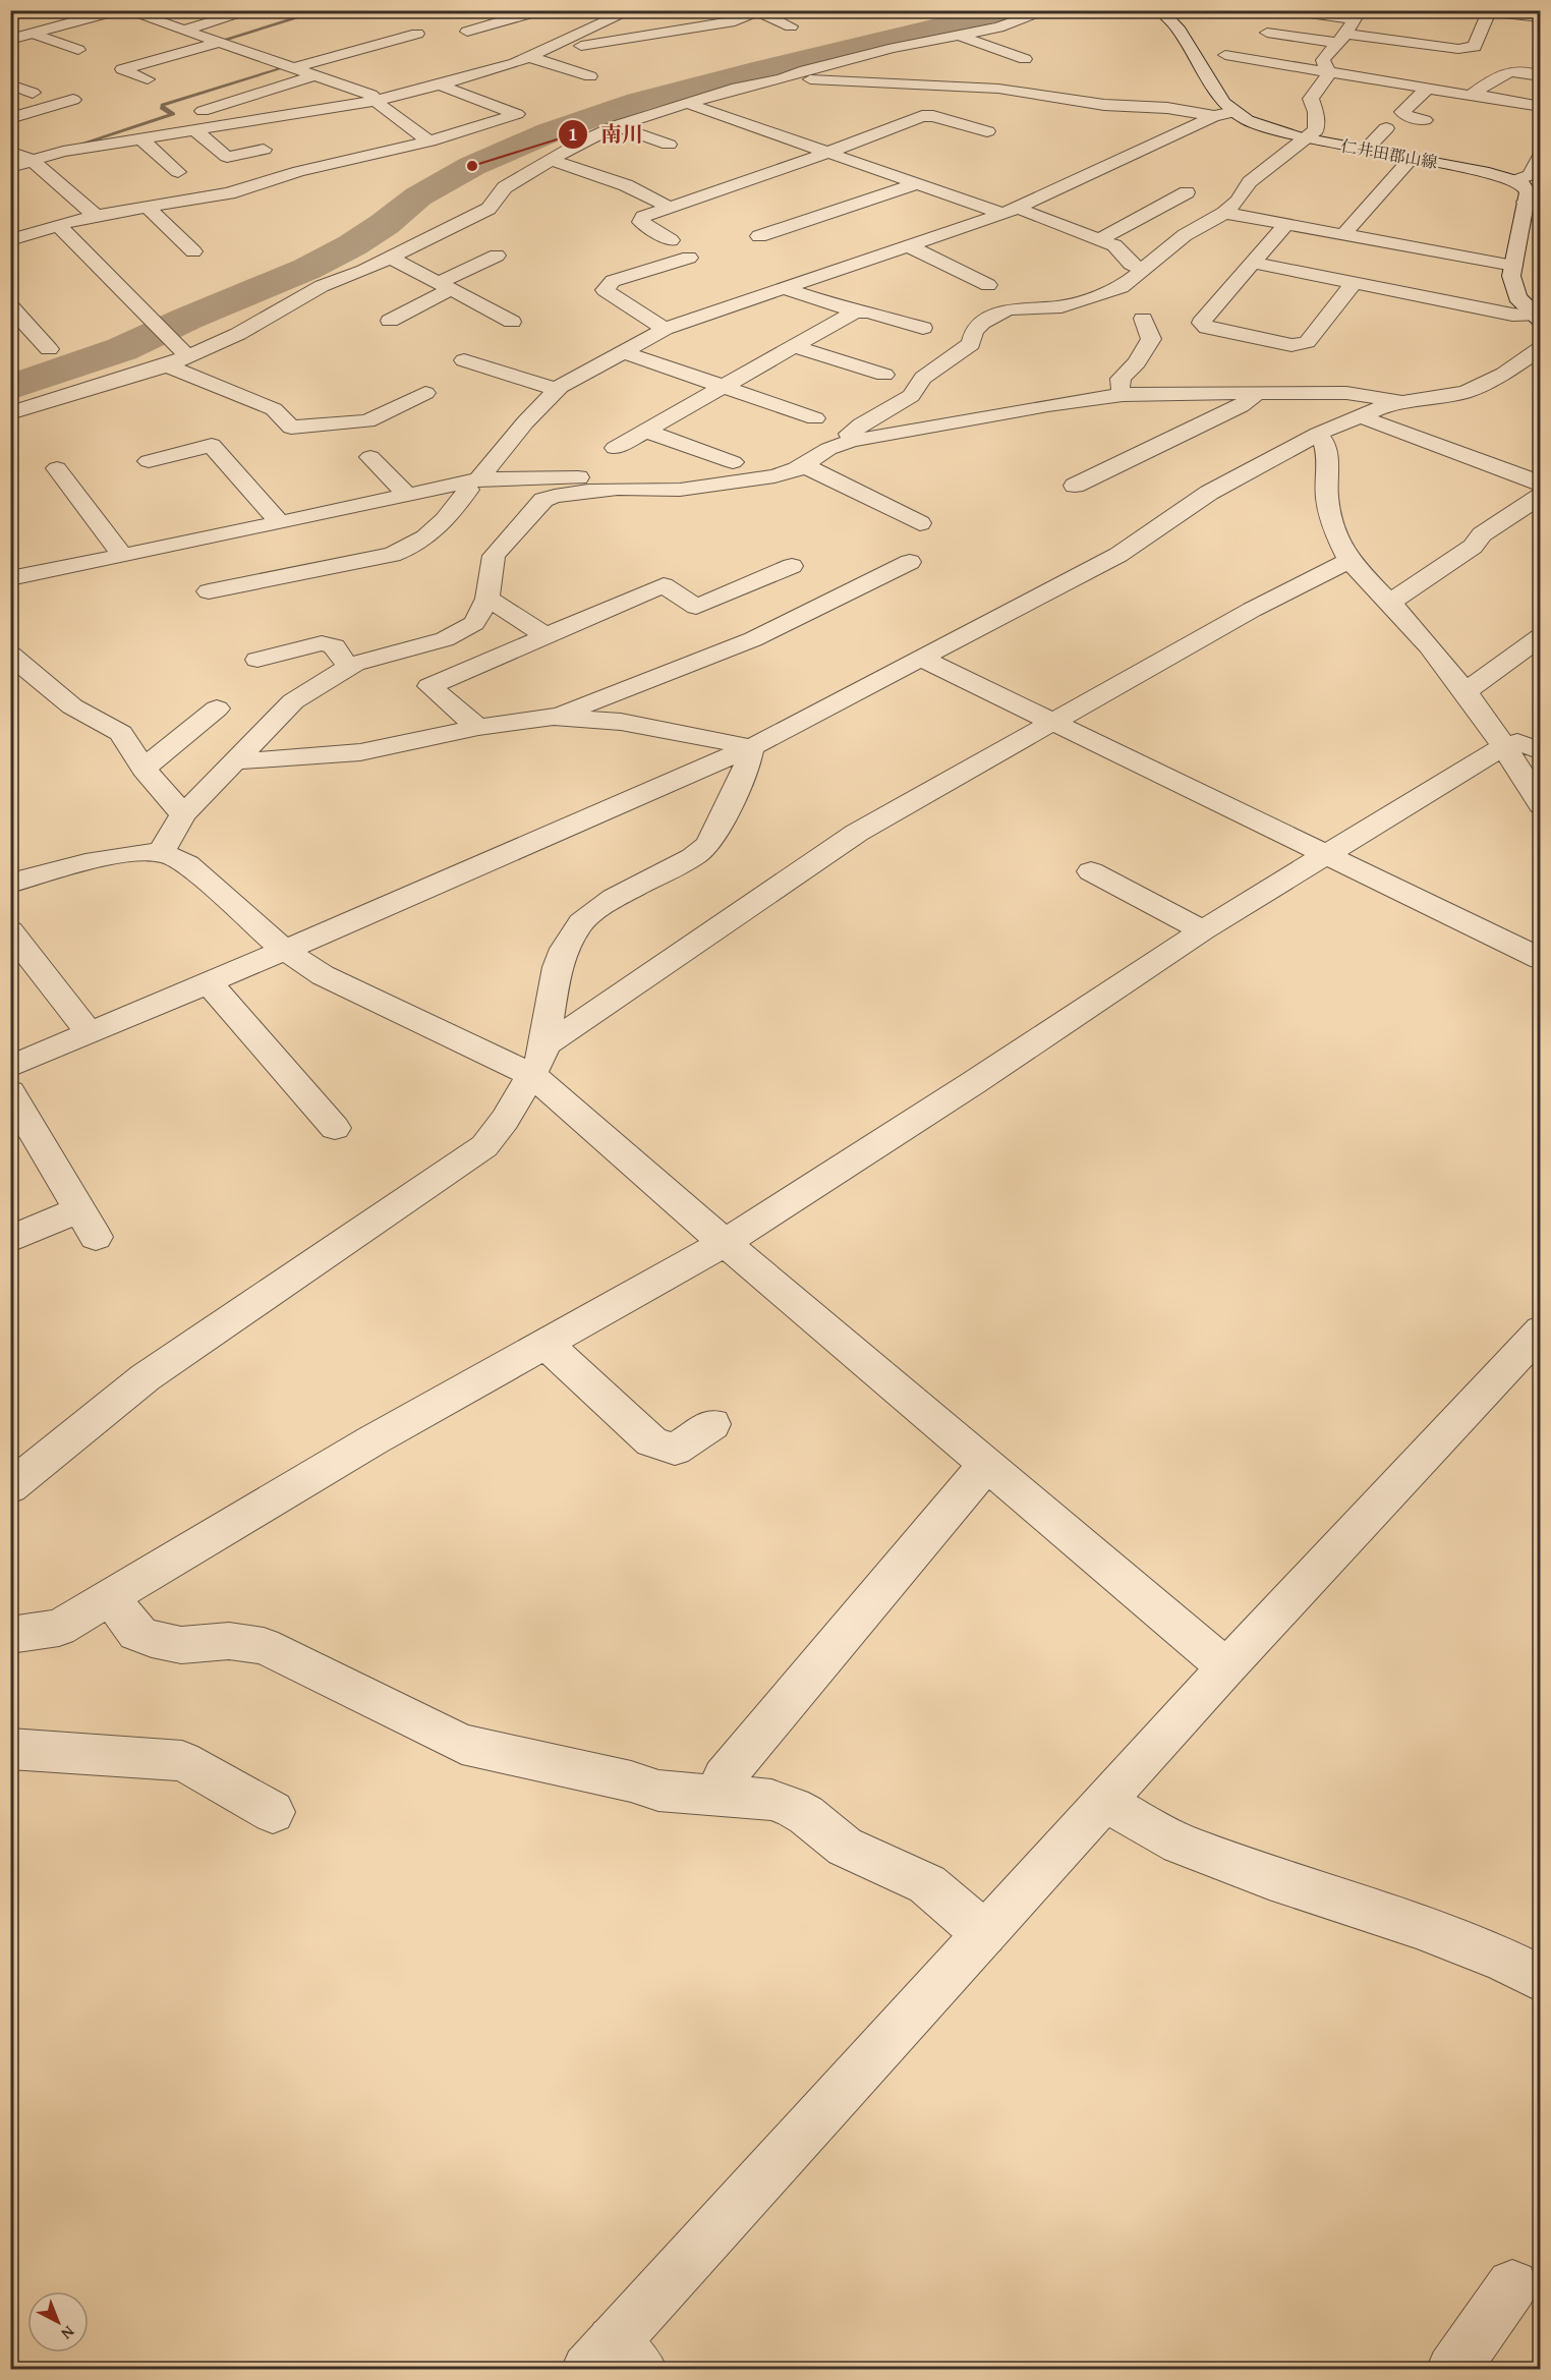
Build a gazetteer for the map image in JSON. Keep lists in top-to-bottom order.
{
  "streets": {
    "street": ["仁井田郡山線"]
  },
  "places": ["南川"],
  "north": "bottom right"
}
